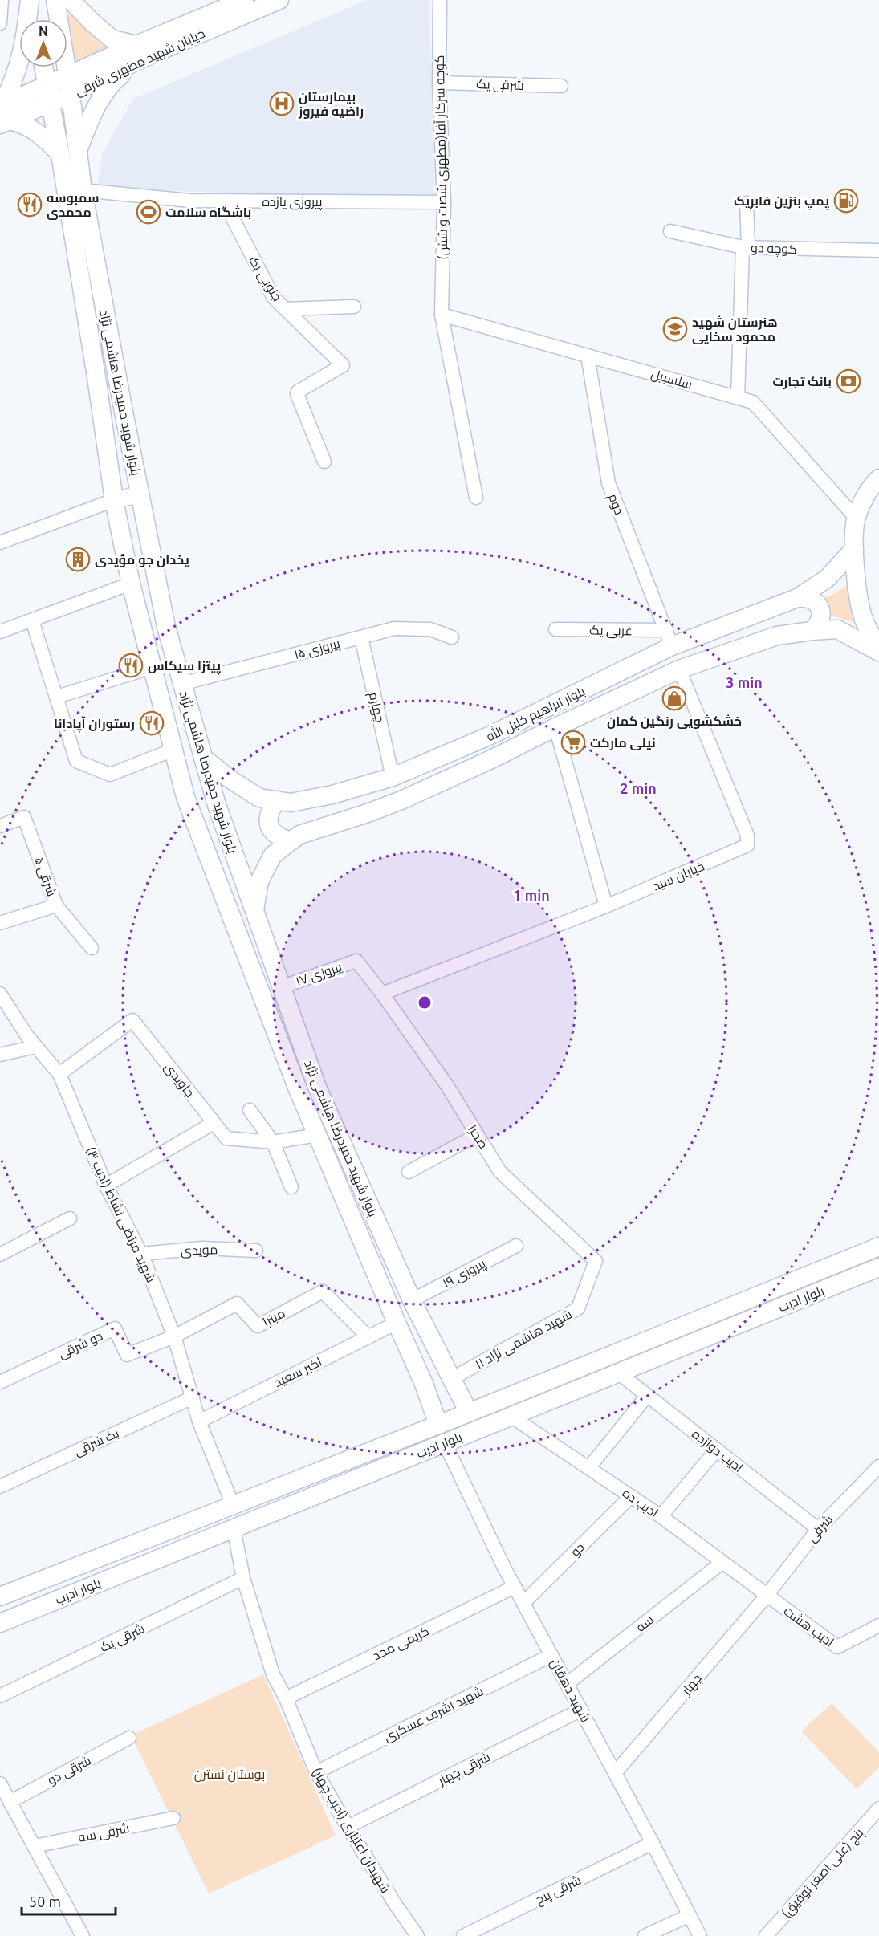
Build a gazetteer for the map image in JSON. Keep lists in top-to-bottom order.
{
  "streets": {
    "main road": [
      "خیابان شهید مطهری شرقی",
      "بلوار شهید حمیدرضا هاشمی نژاد",
      "بلوار ابراهیم خلیل الله",
      "بلوار ادیب"
    ],
    "street": [
      "شرقی یک",
      "(مطهری شصت و شش)کوچه سرکار آقا",
      "پیروزی یازده",
      "کوچه دو",
      "جنوبی یک",
      "سلسبیل",
      "دوم",
      "غربی یک",
      "پیروزی ۱۵",
      "چهارم",
      "خیابان سید",
      "۵ شرقی",
      "پیروزی ۱۷",
      "جاویدی",
      "صحرا",
      "شهید مرتضی نشاط (ادیب ۳)",
      "مویدی",
      "پیروزی ۱۹",
      "میترا",
      "شهید هاشمی نژاد ۱۱",
      "دو شرقی",
      "اکبر سعید",
      "یک شرقی",
      "ادیب دوازده",
      "ادیب ده",
      "شرقی",
      "دو",
      "سه",
      "ادیب هشت",
      "کریمی مجد",
      "چهار",
      "شهید دهقان",
      "شهید اشرف عسکری",
      "شرقی چهار",
      "شرقی دو",
      "شهیدان اعتباری (ادیب چهار)",
      "شرقی سه",
      "پنج (علی اصغر توفیق)",
      "شرقی پنج"
    ]
  },
  "crossings": [
    ["خیابان شهید مطهری شرقی", "بلوار شهید حمیدرضا هاشمی نژاد"],
    ["شرقی یک", "(مطهری شصت و شش)کوچه سرکار آقا"],
    ["شرقی یک", "شهیدان اعتباری (ادیب چهار)"],
    ["(مطهری شصت و شش)کوچه سرکار آقا", "پیروزی یازده"],
    ["(مطهری شصت و شش)کوچه سرکار آقا", "سلسبیل"],
    ["پیروزی یازده", "جنوبی یک"],
    ["پیروزی یازده", "بلوار شهید حمیدرضا هاشمی نژاد"],
    ["سلسبیل", "دوم"],
    ["بلوار شهید حمیدرضا هاشمی نژاد", "پیروزی ۱۵"],
    ["بلوار شهید حمیدرضا هاشمی نژاد", "بلوار ابراهیم خلیل الله"],
    ["بلوار شهید حمیدرضا هاشمی نژاد", "پیروزی ۱۷"],
    ["بلوار شهید حمیدرضا هاشمی نژاد", "جاویدی"],
    ["بلوار شهید حمیدرضا هاشمی نژاد", "پیروزی ۱۹"],
    ["بلوار شهید حمیدرضا هاشمی نژاد", "بلوار ادیب"],
    ["بلوار شهید حمیدرضا هاشمی نژاد", "شهید هاشمی نژاد ۱۱"],
    ["بلوار شهید حمیدرضا هاشمی نژاد", "اکبر سعید"],
    ["دوم", "غربی یک"],
    ["دوم", "بلوار ابراهیم خلیل الله"],
    ["غربی یک", "بلوار ابراهیم خلیل الله"],
    ["پیروزی ۱۵", "چهارم"],
    ["چهارم", "بلوار ابراهیم خلیل الله"],
    ["بلوار ابراهیم خلیل الله", "خیابان سید"],
    ["پیروزی ۱۷", "صحرا"],
    ["جاویدی", "شهید مرتضی نشاط (ادیب ۳)"],
    ["صحرا", "شهید هاشمی نژاد ۱۱"],
    ["شهید مرتضی نشاط (ادیب ۳)", "مویدی"],
    ["شهید مرتضی نشاط (ادیب ۳)", "بلوار ادیب"],
    ["شهید مرتضی نشاط (ادیب ۳)", "میترا"],
    ["شهید مرتضی نشاط (ادیب ۳)", "دو شرقی"],
    ["شهید مرتضی نشاط (ادیب ۳)", "اکبر سعید"],
    ["شهید مرتضی نشاط (ادیب ۳)", "یک شرقی"],
    ["بلوار ادیب", "ادیب دوازده"],
    ["بلوار ادیب", "ادیب ده"],
    ["بلوار ادیب", "شهید دهقان"],
    ["بلوار ادیب", "شهیدان اعتباری (ادیب چهار)"],
    ["میترا", "دو شرقی"],
    ["میترا", "اکبر سعید"],
    ["ادیب دوازده", "شرقی"],
    ["ادیب ده", "شرقی"],
    ["ادیب ده", "دو"],
    ["ادیب ده", "سه"],
    ["ادیب ده", "ادیب هشت"],
    ["ادیب ده", "چهار"],
    ["شرقی", "ادیب هشت"],
    ["شرقی", "چهار"],
    ["دو", "شهید دهقان"],
    ["سه", "شهید دهقان"],
    ["ادیب هشت", "چهار"],
    ["کریمی مجد", "شهید دهقان"],
    ["کریمی مجد", "شهیدان اعتباری (ادیب چهار)"],
    ["چهار", "شهید دهقان"],
    ["شهید دهقان", "شهید اشرف عسکری"],
    ["شهید دهقان", "شرقی چهار"],
    ["شهید دهقان", "شرقی پنج"],
    ["شهید اشرف عسکری", "شهیدان اعتباری (ادیب چهار)"],
    ["شرقی چهار", "شهیدان اعتباری (ادیب چهار)"]
  ],
  "parks": ["بوستان نسترن"],
  "places": {
    "hospital": ["بیمارستان راضیه فیروز"],
    "fuel station": ["پمپ بنزین فابریک"],
    "restaurant": ["سمبوسه محمدی", "پیتزا سیکاس", "رستوران آپادانا"],
    "sports": ["باشگاه سلامت"],
    "school or university": ["هنرستان شهید محمود سخایی"],
    "bank": ["بانک تجارت"],
    "building": ["یخدان جو مؤیدی"],
    "shop": ["خشکشویی رنگین کمان"],
    "supermarket": ["نیلی مارکت"]
  },
  "scale_bar": "50 m",
  "north": "top",
  "rings": ["3 min", "2 min", "1 min"]
}
